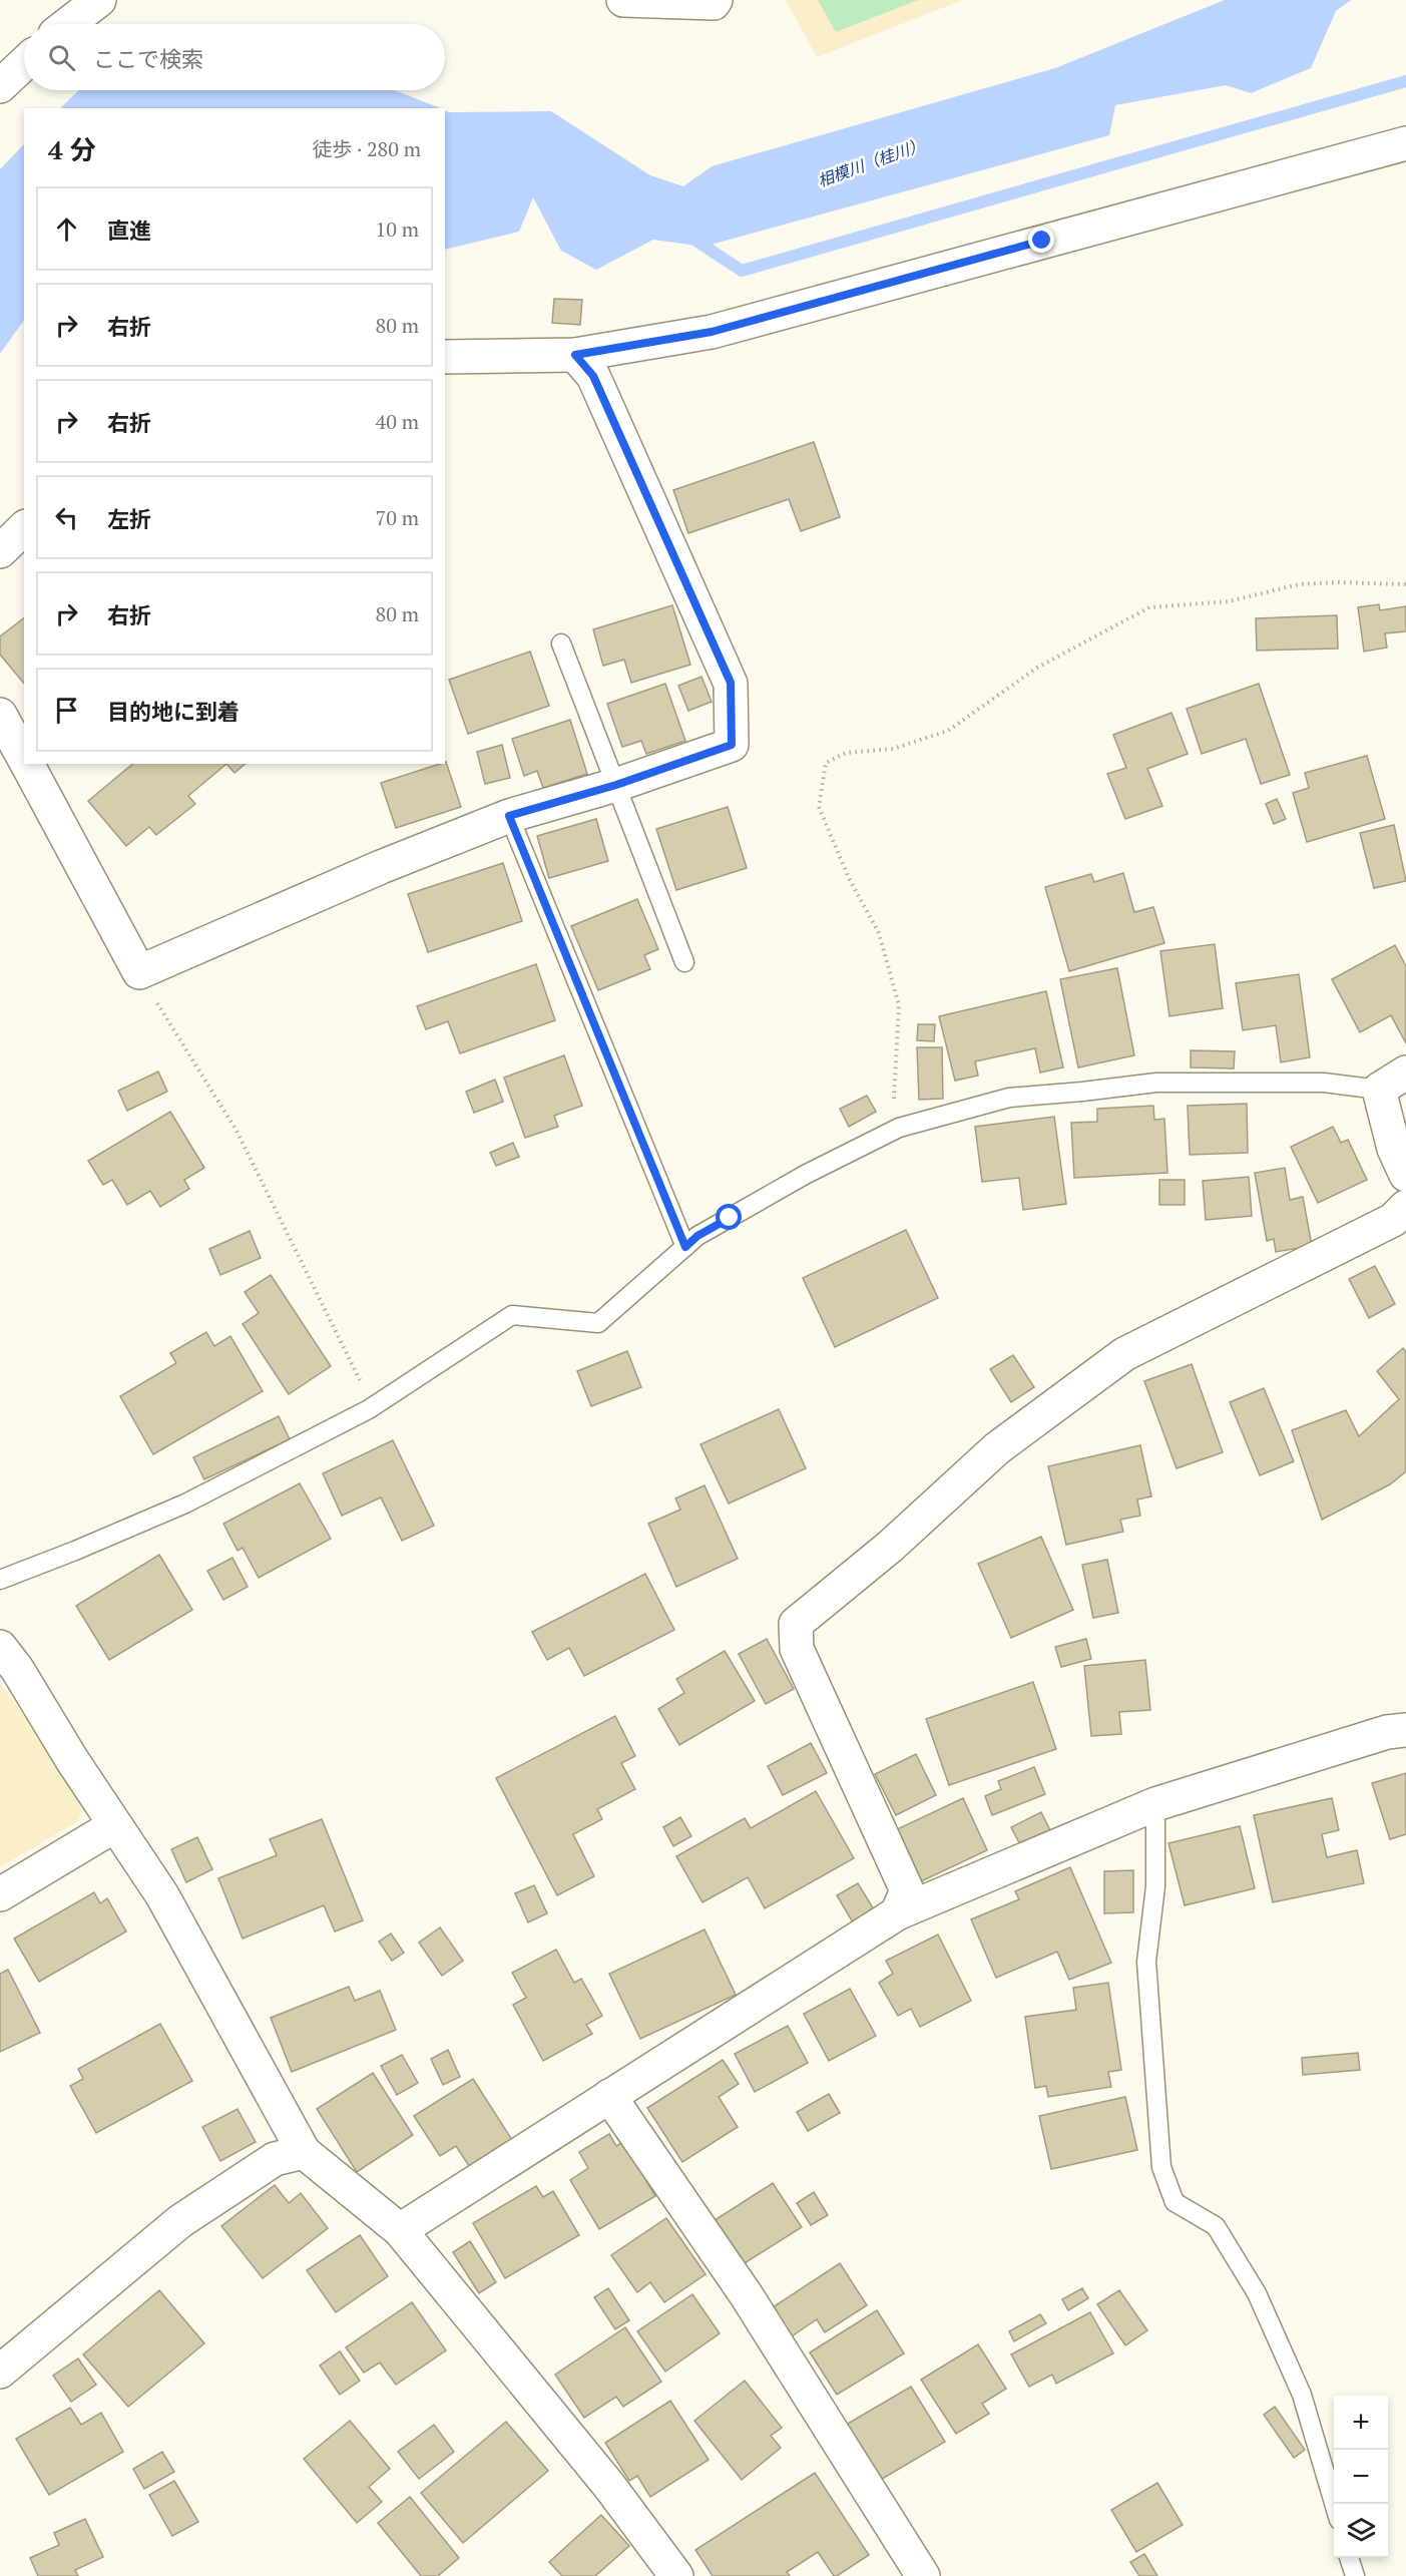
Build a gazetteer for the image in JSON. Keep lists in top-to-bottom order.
{
  "water": ["相模川（桂川）"],
  "page": {
    "search": "ここで検索",
    "heading": ["4 分", "徒歩 · 280 m"],
    "list": [
      ["直進", "10 m"],
      ["右折", "80 m"],
      ["右折", "40 m"],
      ["左折", "70 m"],
      ["右折", "80 m"],
      "目的地に到着"
    ],
    "map_buttons": ["+", "−"]
  }
}
